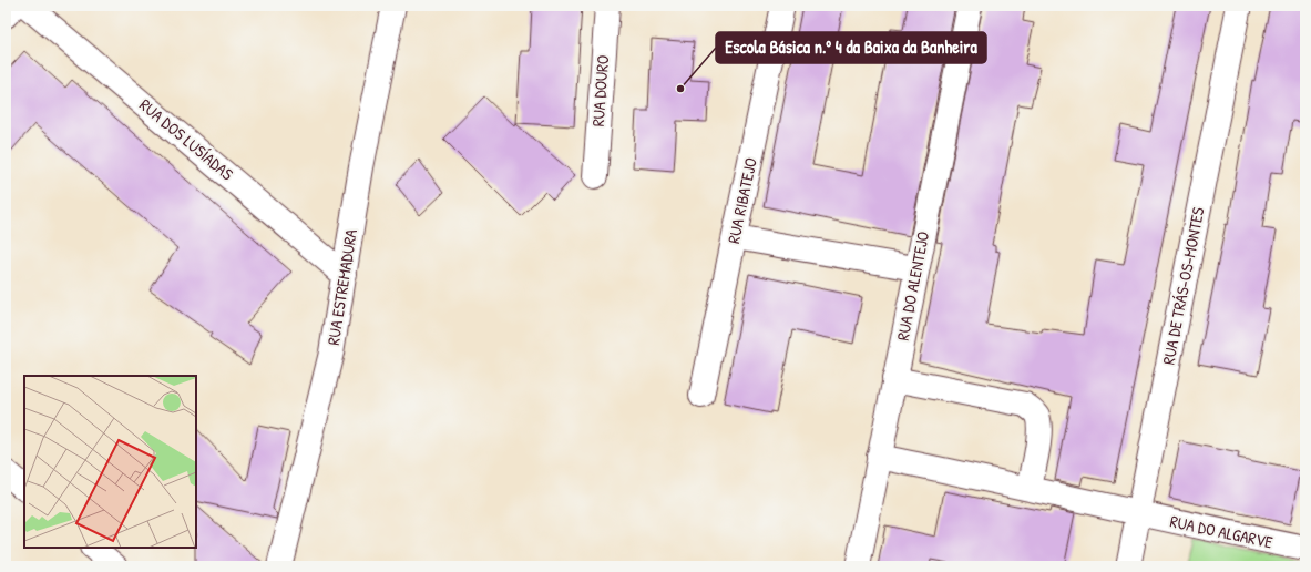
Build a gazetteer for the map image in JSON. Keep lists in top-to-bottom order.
{
  "streets": {
    "street": [
      "RUA DOURO",
      "RUA DOS LUSÍADAS",
      "RUA RIBATEJO",
      "RUA DO ALENTEJO",
      "RUA DE TRÁS-OS-MONTES",
      "RUA ESTREMADURA",
      "RUA DO ALGARVE"
    ]
  },
  "crossings": [
    ["RUA DOS LUSÍADAS", "RUA ESTREMADURA"],
    ["RUA DO ALENTEJO", "RUA DO ALGARVE"],
    ["RUA DE TRÁS-OS-MONTES", "RUA DO ALGARVE"]
  ],
  "places": ["Escola Básica n.º 4 da Baixa da Banheira"]
}
